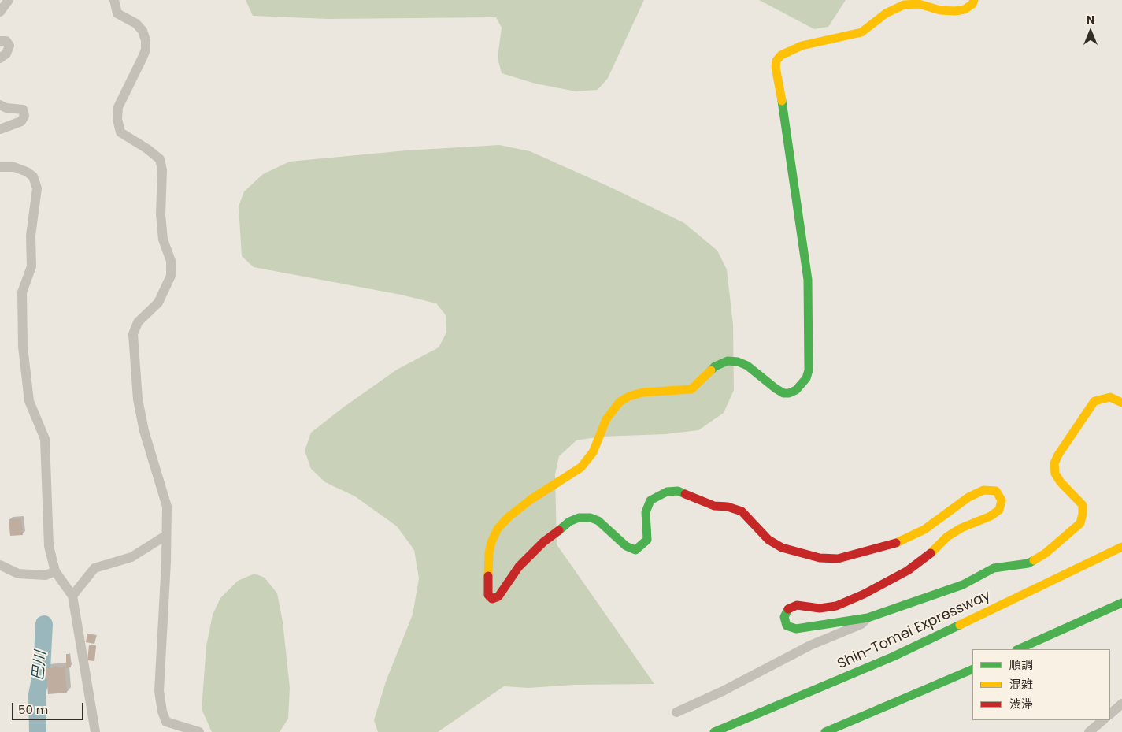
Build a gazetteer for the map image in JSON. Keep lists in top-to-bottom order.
{
  "streets": {
    "main road": ["Shin-Tomei Expressway"]
  },
  "water": ["巴川"],
  "legend": ["順調", "混雑", "渋滞"],
  "scale_bar": "50 m",
  "north": "top"
}
